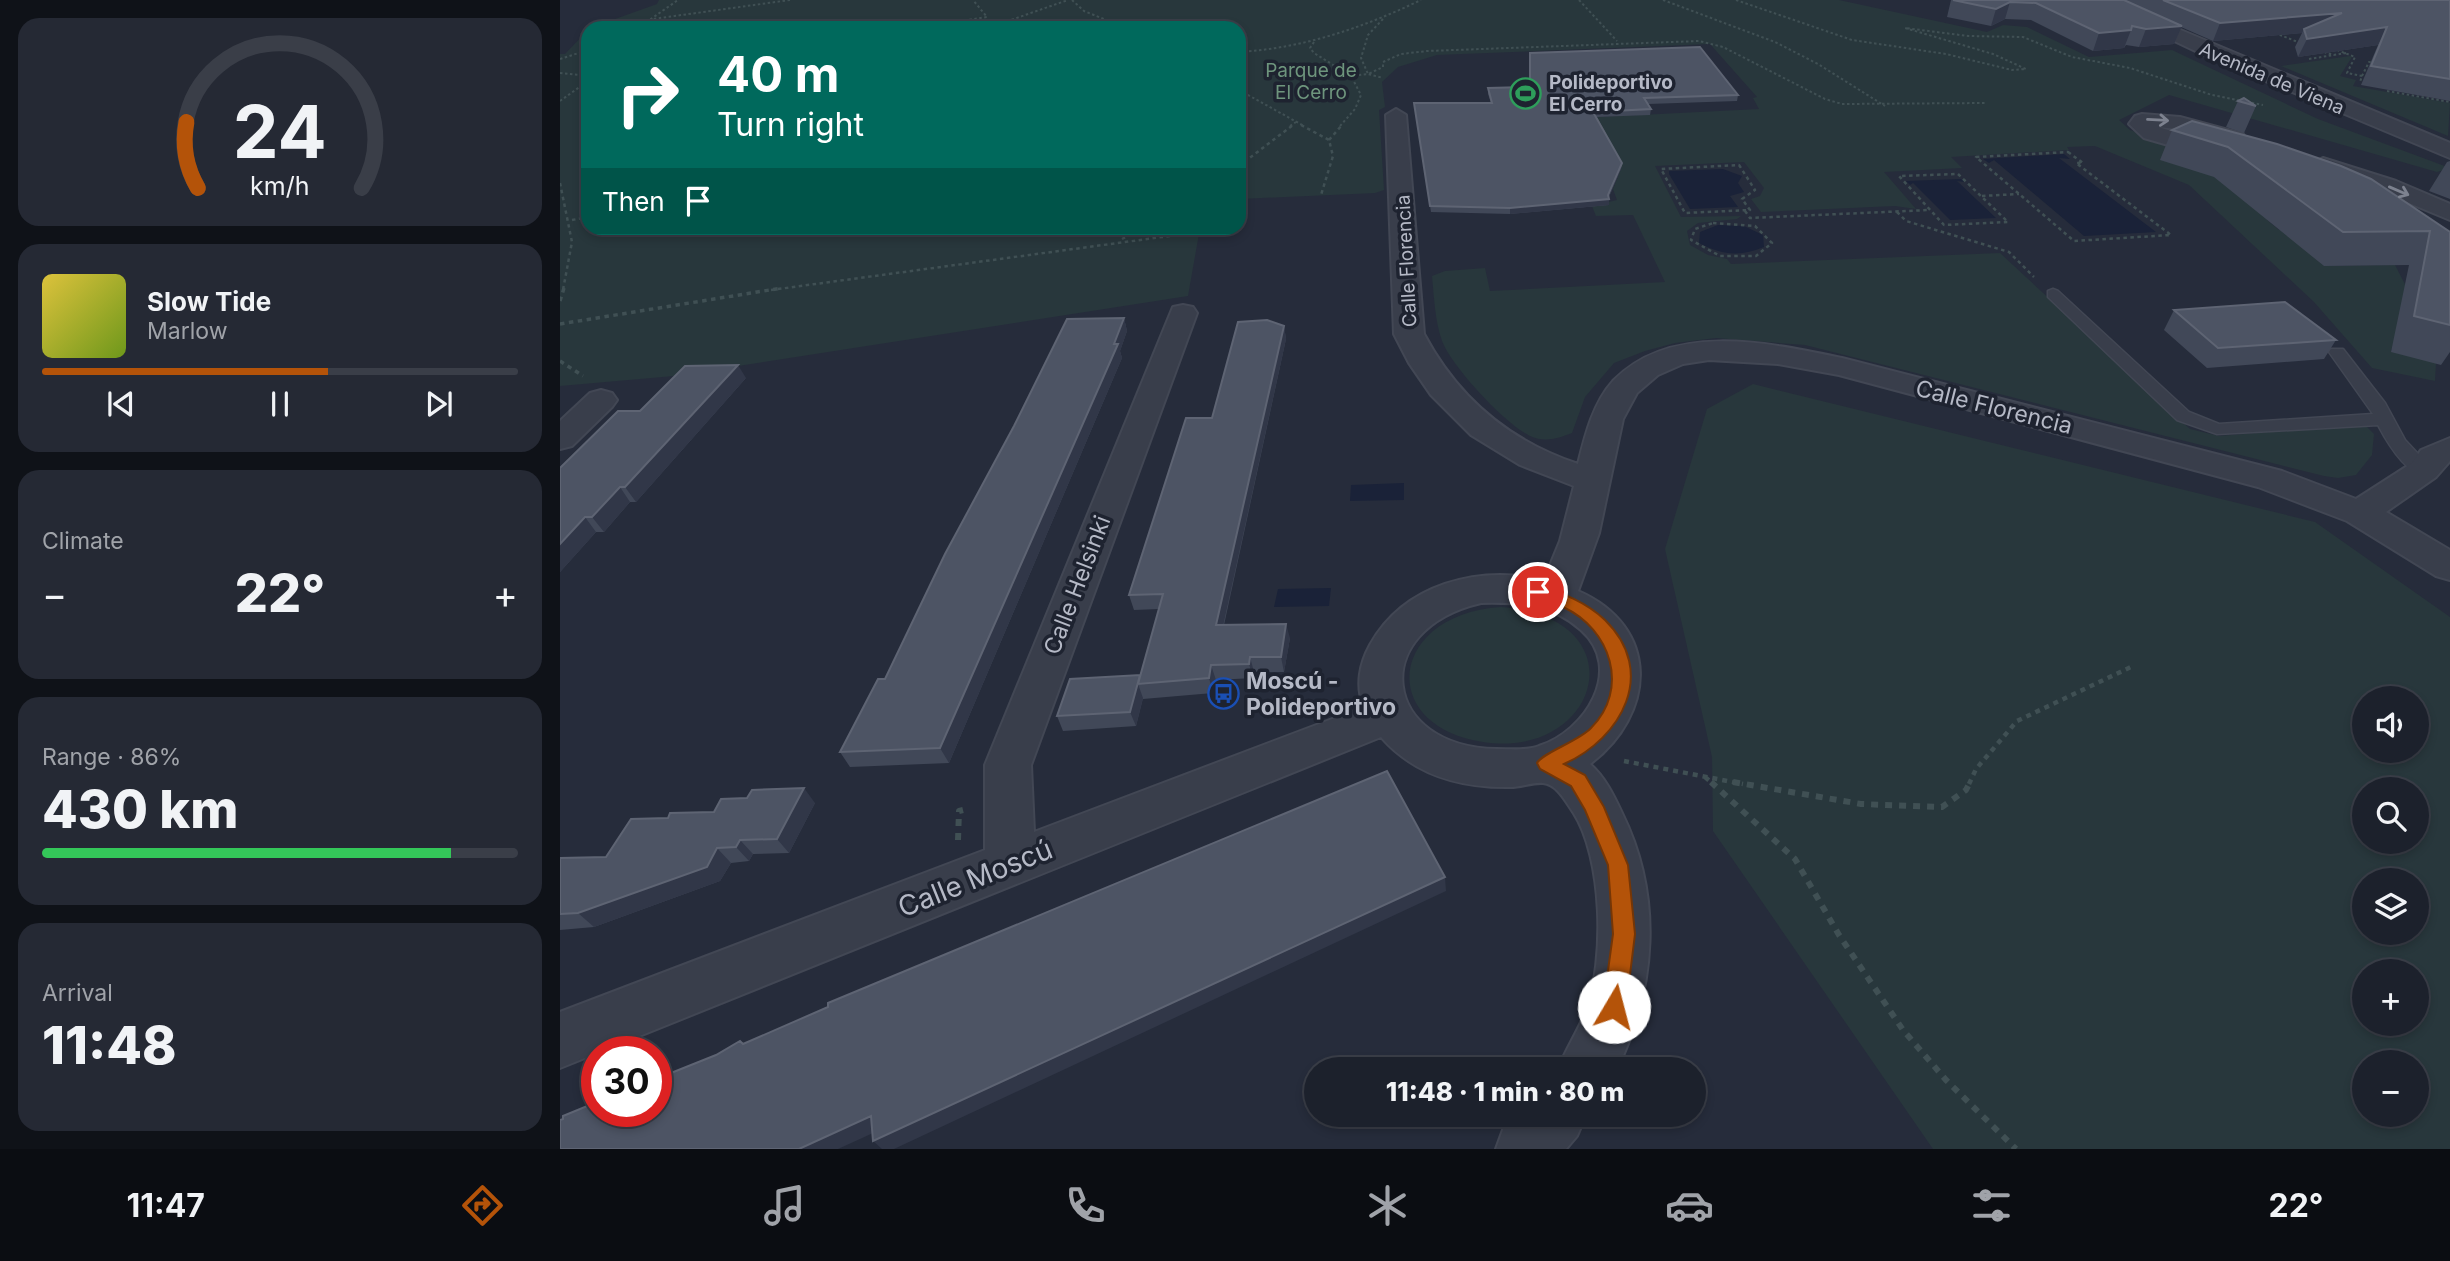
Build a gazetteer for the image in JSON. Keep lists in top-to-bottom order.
{
  "streets": {
    "street": [
      "Avenida de Viena",
      "Calle Florencia",
      "Calle Helsinki",
      "Calle Moscú"
    ]
  },
  "crossings": [
    ["Calle Florencia", "Calle Moscú"],
    ["Calle Helsinki", "Calle Moscú"]
  ],
  "parks": ["Parque de El Cerro"],
  "places": {
    "sports": ["Polideportivo El Cerro"],
    "bus stop": ["Moscú - Polideportivo"]
  },
  "page": {
    "turn": ["40 m", "Turn right"],
    "then": "Then",
    "song": ["Slow Tide", "Marlow"],
    "tile": [
      "Climate",
      ["Range · 86%", "430 km"],
      ["Arrival", "11:48"]
    ],
    "heat": ["−", "22°", "+"],
    "map_buttons": ["+", "−"],
    "limit": "30",
    "trip": "11:48 · 1 min · 80 m",
    "tabs": ["11:47", "22°"],
    "gauge": ["24", "km/h"]
  }
}
